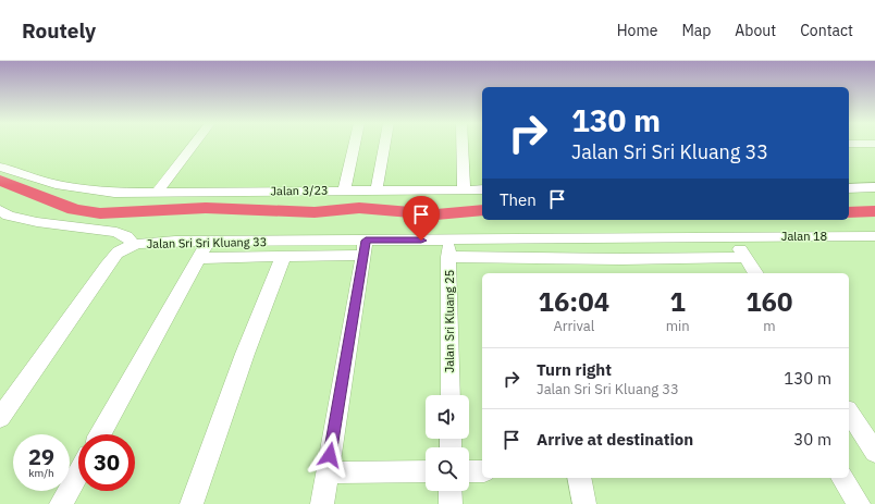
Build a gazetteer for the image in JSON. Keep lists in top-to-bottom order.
{
  "streets": {
    "street": [
      "Jalan 3/23",
      "Jalan 18",
      "Jalan Sri Sri Kluang 33",
      "Jalan Sri Kluang 25"
    ]
  },
  "crossings": [
    ["Jalan 18", "Jalan Sri Sri Kluang 33"],
    ["Jalan 18", "Jalan Sri Kluang 25"],
    ["Jalan Sri Sri Kluang 33", "Jalan Sri Kluang 25"]
  ],
  "page": {
    "header": "Routely",
    "nav": [
      "Home",
      "Map",
      "About",
      "Contact"
    ],
    "turn": ["130 m", "Jalan Sri Sri Kluang 33"],
    "then": "Then",
    "eta": [
      "16:04",
      "Arrival",
      "1",
      "min",
      "160",
      "m"
    ],
    "list": [
      {
        "name": "Turn right",
        "note": "Jalan Sri Sri Kluang 33",
        "value": "130 m"
      },
      {
        "name": "Arrive at destination",
        "value": "30 m"
      }
    ],
    "speed": "29 km/h",
    "limit": "30"
  }
}
